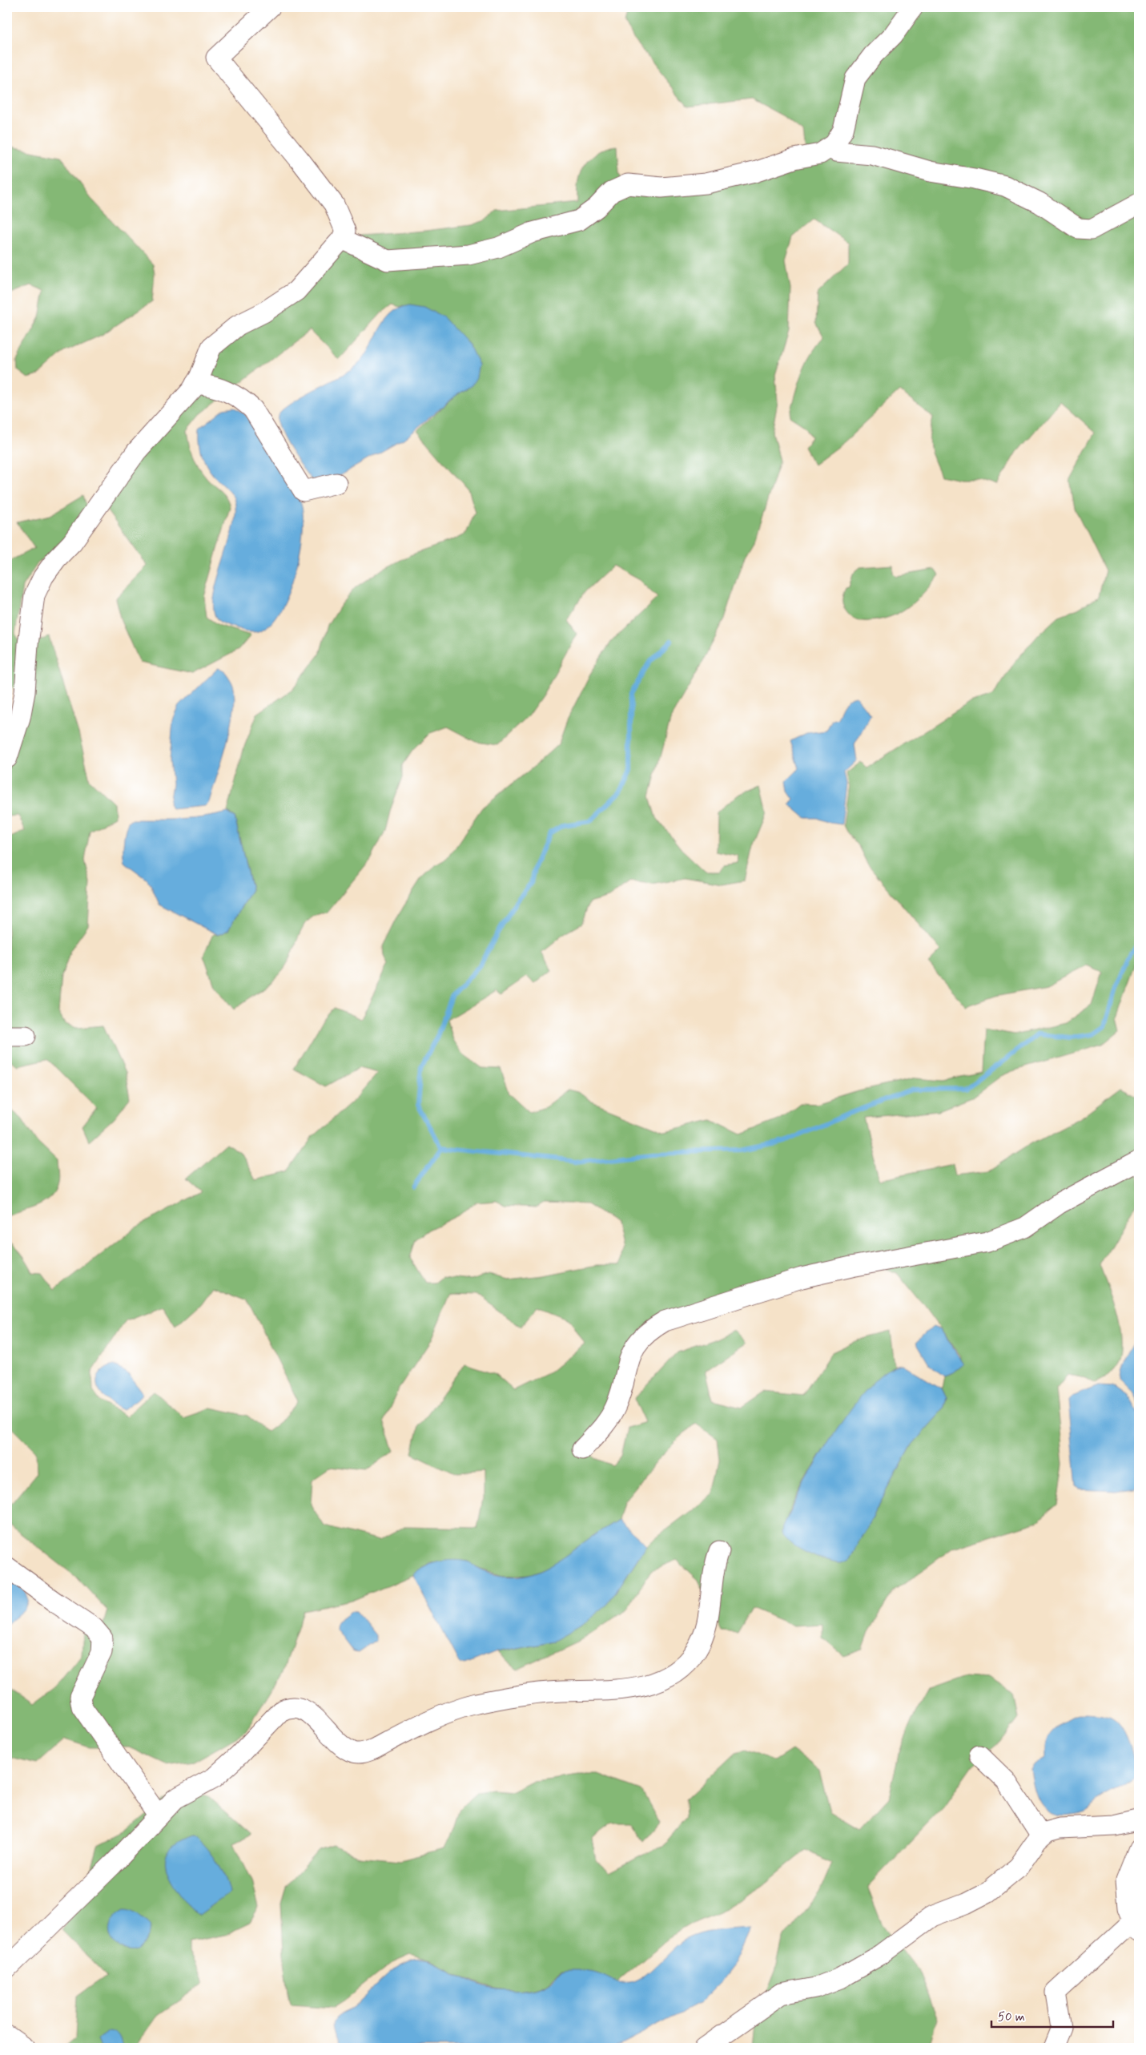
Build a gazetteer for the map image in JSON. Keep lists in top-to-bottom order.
{
  "scale_bar": "50 m"
}
